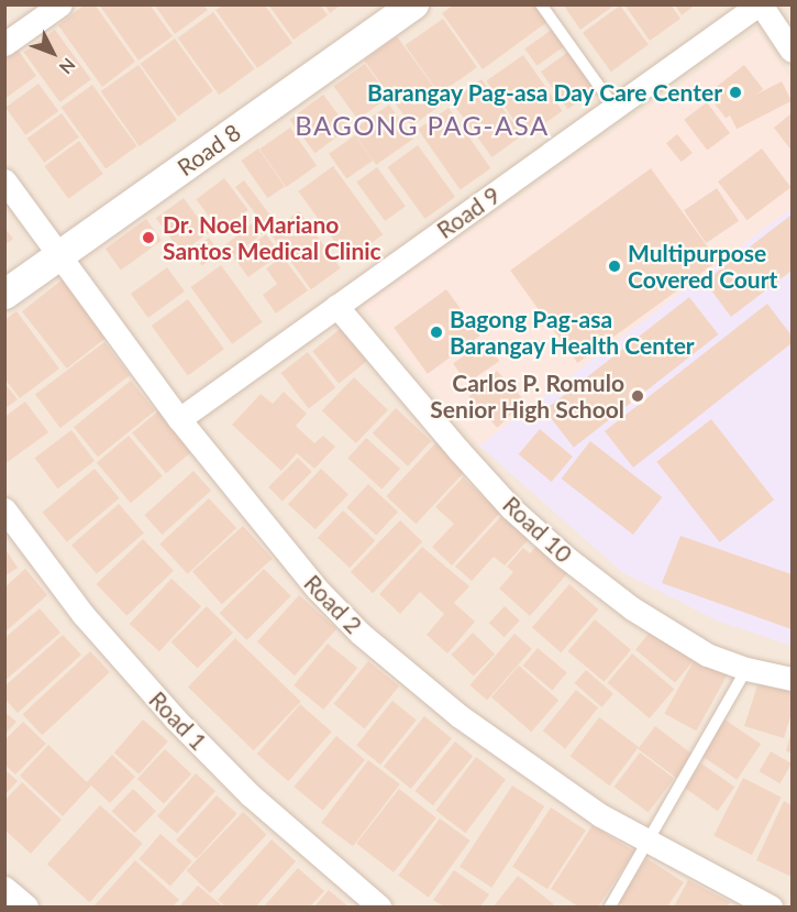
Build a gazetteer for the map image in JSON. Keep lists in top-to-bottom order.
{
  "streets": {
    "street": [
      "Road 8",
      "Road 9",
      "Road 10",
      "Road 2",
      "Road 1"
    ]
  },
  "crossings": [
    ["Road 8", "Road 2"],
    ["Road 9", "Road 10"],
    ["Road 9", "Road 2"]
  ],
  "districts": ["BAGONG PAG-ASA"],
  "places": [
    "Barangay Pag-asa Day Care Center",
    "Dr. Noel Mariano Santos Medical Clinic",
    "Multipurpose Covered Court",
    "Bagong Pag-asa Barangay Health Center",
    "Carlos P. Romulo Senior High School"
  ],
  "north": "bottom right"
}
